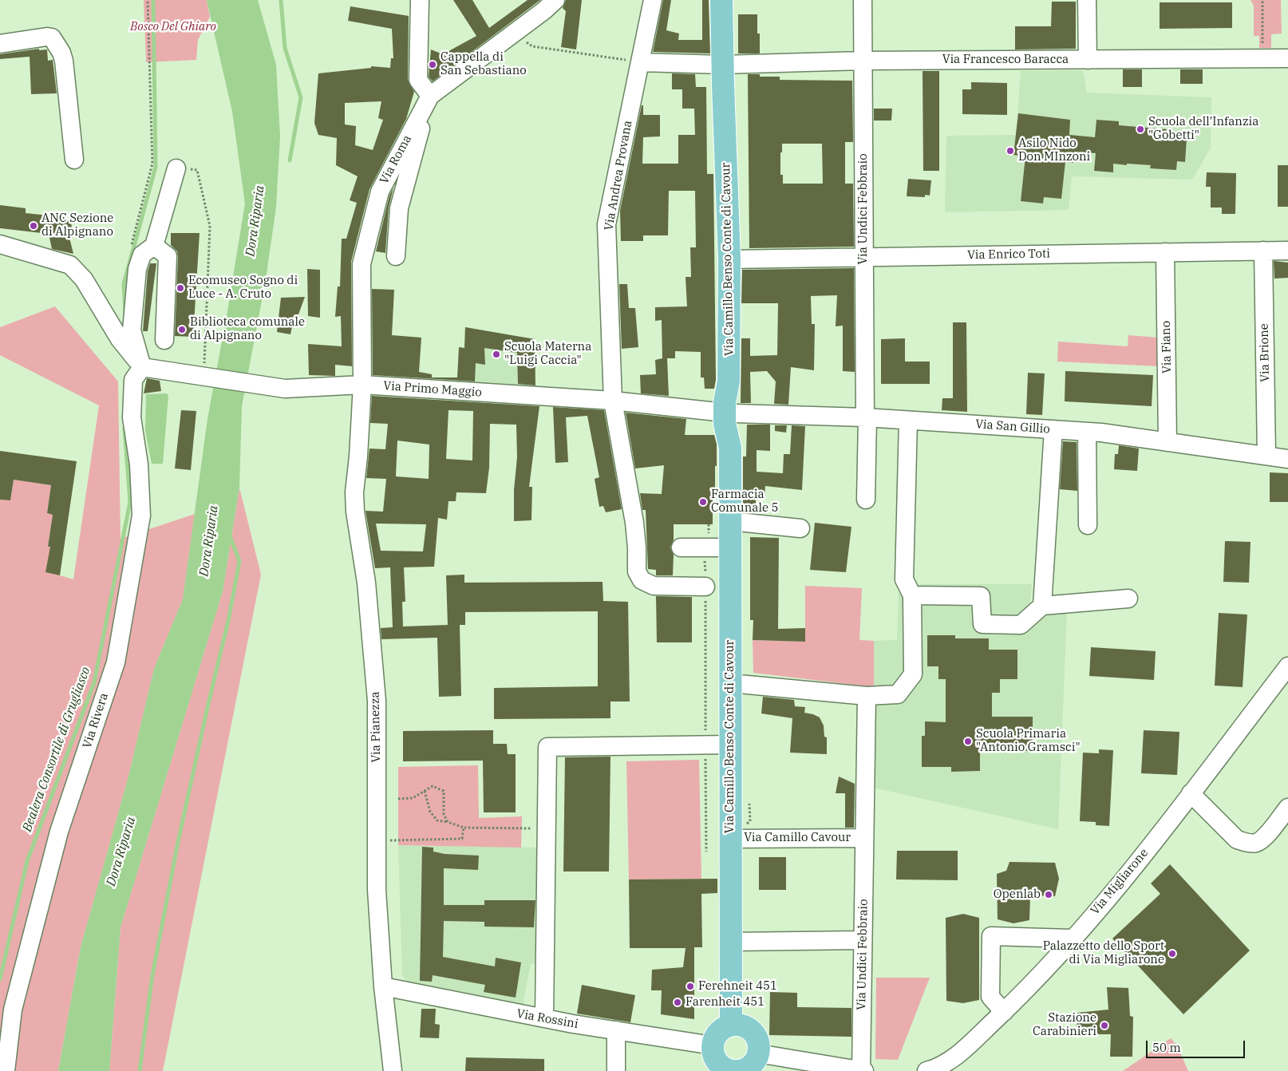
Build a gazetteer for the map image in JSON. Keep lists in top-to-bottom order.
{
  "streets": {
    "main road": ["Via Camillo Benso Conte di Cavour"],
    "street": [
      "Via Francesco Baracca",
      "Via Roma",
      "Via Andrea Provana",
      "Via Undici Febbraio",
      "Via Enrico Toti",
      "Via Fiano",
      "Via Brione",
      "Via Primo Maggio",
      "Via San Gillio",
      "Via Rivera",
      "Via Pianezza",
      "Via Camillo Cavour",
      "Via Migliarone",
      "Via Rossini"
    ]
  },
  "crossings": [
    ["Via Francesco Baracca", "Via Andrea Provana"],
    ["Via Francesco Baracca", "Via Undici Febbraio"],
    ["Via Francesco Baracca", "Via Camillo Benso Conte di Cavour"],
    ["Via Roma", "Via Primo Maggio"],
    ["Via Roma", "Via Pianezza"],
    ["Via Andrea Provana", "Via Primo Maggio"],
    ["Via Undici Febbraio", "Via Enrico Toti"],
    ["Via Undici Febbraio", "Via San Gillio"],
    ["Via Undici Febbraio", "Via Camillo Cavour"],
    ["Via Enrico Toti", "Via Camillo Benso Conte di Cavour"],
    ["Via Enrico Toti", "Via Fiano"],
    ["Via Enrico Toti", "Via Brione"],
    ["Via Camillo Benso Conte di Cavour", "Via Primo Maggio"],
    ["Via Camillo Benso Conte di Cavour", "Via San Gillio"],
    ["Via Camillo Benso Conte di Cavour", "Via Camillo Cavour"],
    ["Via Camillo Benso Conte di Cavour", "Via Rossini"],
    ["Via Fiano", "Via San Gillio"],
    ["Via Brione", "Via San Gillio"],
    ["Via Primo Maggio", "Via San Gillio"],
    ["Via Primo Maggio", "Via Rivera"],
    ["Via Primo Maggio", "Via Pianezza"],
    ["Via Pianezza", "Via Rossini"]
  ],
  "water": ["Dora Riparia", "Bealera Consortile di Grugliasco"],
  "parks": ["Bosco Del Ghiaro"],
  "places": [
    "Cappella di San Sebastiano",
    "Scuola dell'Infanzia \"Gobetti\"",
    "Asilo Nido Don MInzoni",
    "ANC Sezione di Alpignano",
    "Ecomuseo Sogno di Luce - A. Cruto",
    "Biblioteca comunale di Alpignano",
    "Scuola Materna \"Luigi Caccia\"",
    "Farmacia Comunale 5",
    "Scuola Primaria \"Antonio Gramsci\"",
    "Openlab",
    "Palazzetto dello Sport di Via Migliarone",
    "Ferehneit 451",
    "Farenheit 451",
    "Stazione Carabinieri"
  ],
  "scale_bar": "50 m"
}
